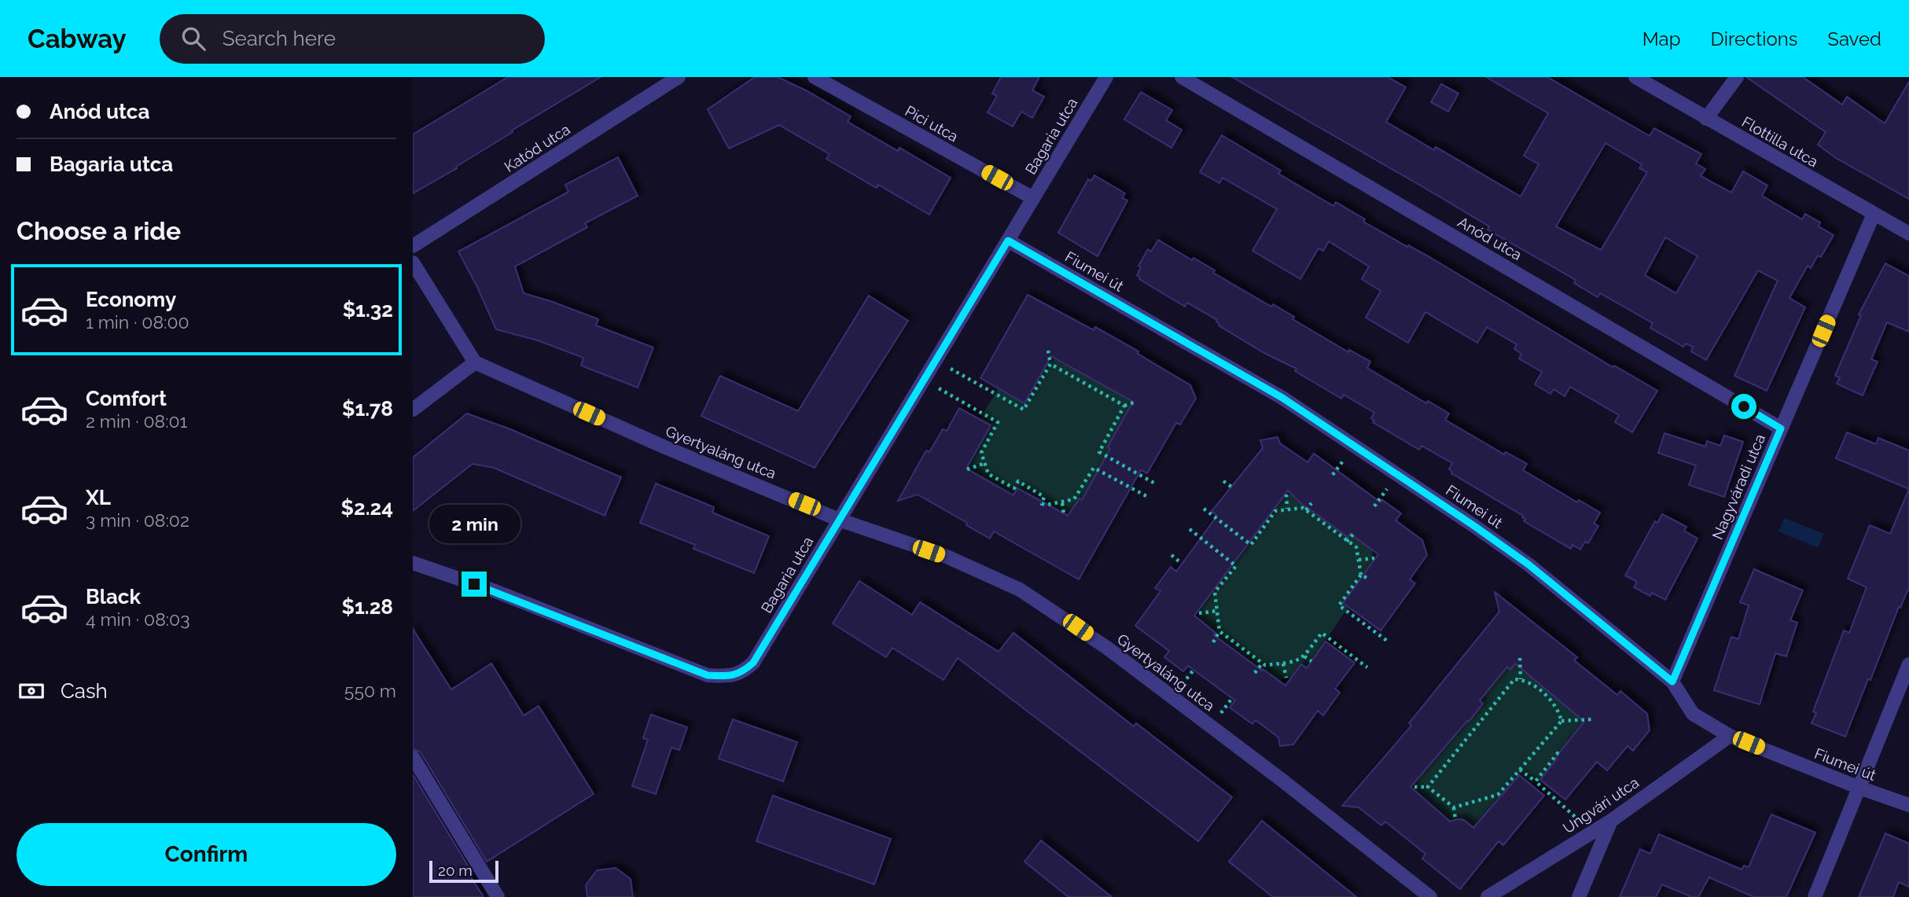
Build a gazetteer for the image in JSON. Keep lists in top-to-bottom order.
{
  "streets": {
    "street": [
      "Pici utca",
      "Bagaria utca",
      "Flottilla utca",
      "Katód utca",
      "Anód utca",
      "Fiumei út",
      "Gyertyaláng utca",
      "Nagyváradi utca",
      "Ungvári utca"
    ]
  },
  "crossings": [
    ["Pici utca", "Bagaria utca"],
    ["Bagaria utca", "Fiumei út"],
    ["Bagaria utca", "Gyertyaláng utca"],
    ["Flottilla utca", "Nagyváradi utca"],
    ["Anód utca", "Nagyváradi utca"],
    ["Fiumei út", "Nagyváradi utca"],
    ["Fiumei út", "Ungvári utca"]
  ],
  "scale_bar": "20 m",
  "page": {
    "header": "Cabway",
    "search": "Search here",
    "nav": ["Map", "Directions", "Saved"],
    "banner": ["Anód utca", "Bagaria utca"],
    "heading": "Choose a ride",
    "list": [
      {
        "name": "Economy",
        "note": "1 min · 08:00",
        "value": "$1.32"
      },
      {
        "name": "Comfort",
        "note": "2 min · 08:01",
        "value": "$1.78"
      },
      {
        "name": "XL",
        "note": "3 min · 08:02",
        "value": "$2.24"
      },
      {
        "name": "Black",
        "note": "4 min · 08:03",
        "value": "$1.28"
      }
    ],
    "bubble": "2 min",
    "pay": ["Cash", "550 m"],
    "buttons": "Confirm",
    "scale": "20 m"
  }
}
